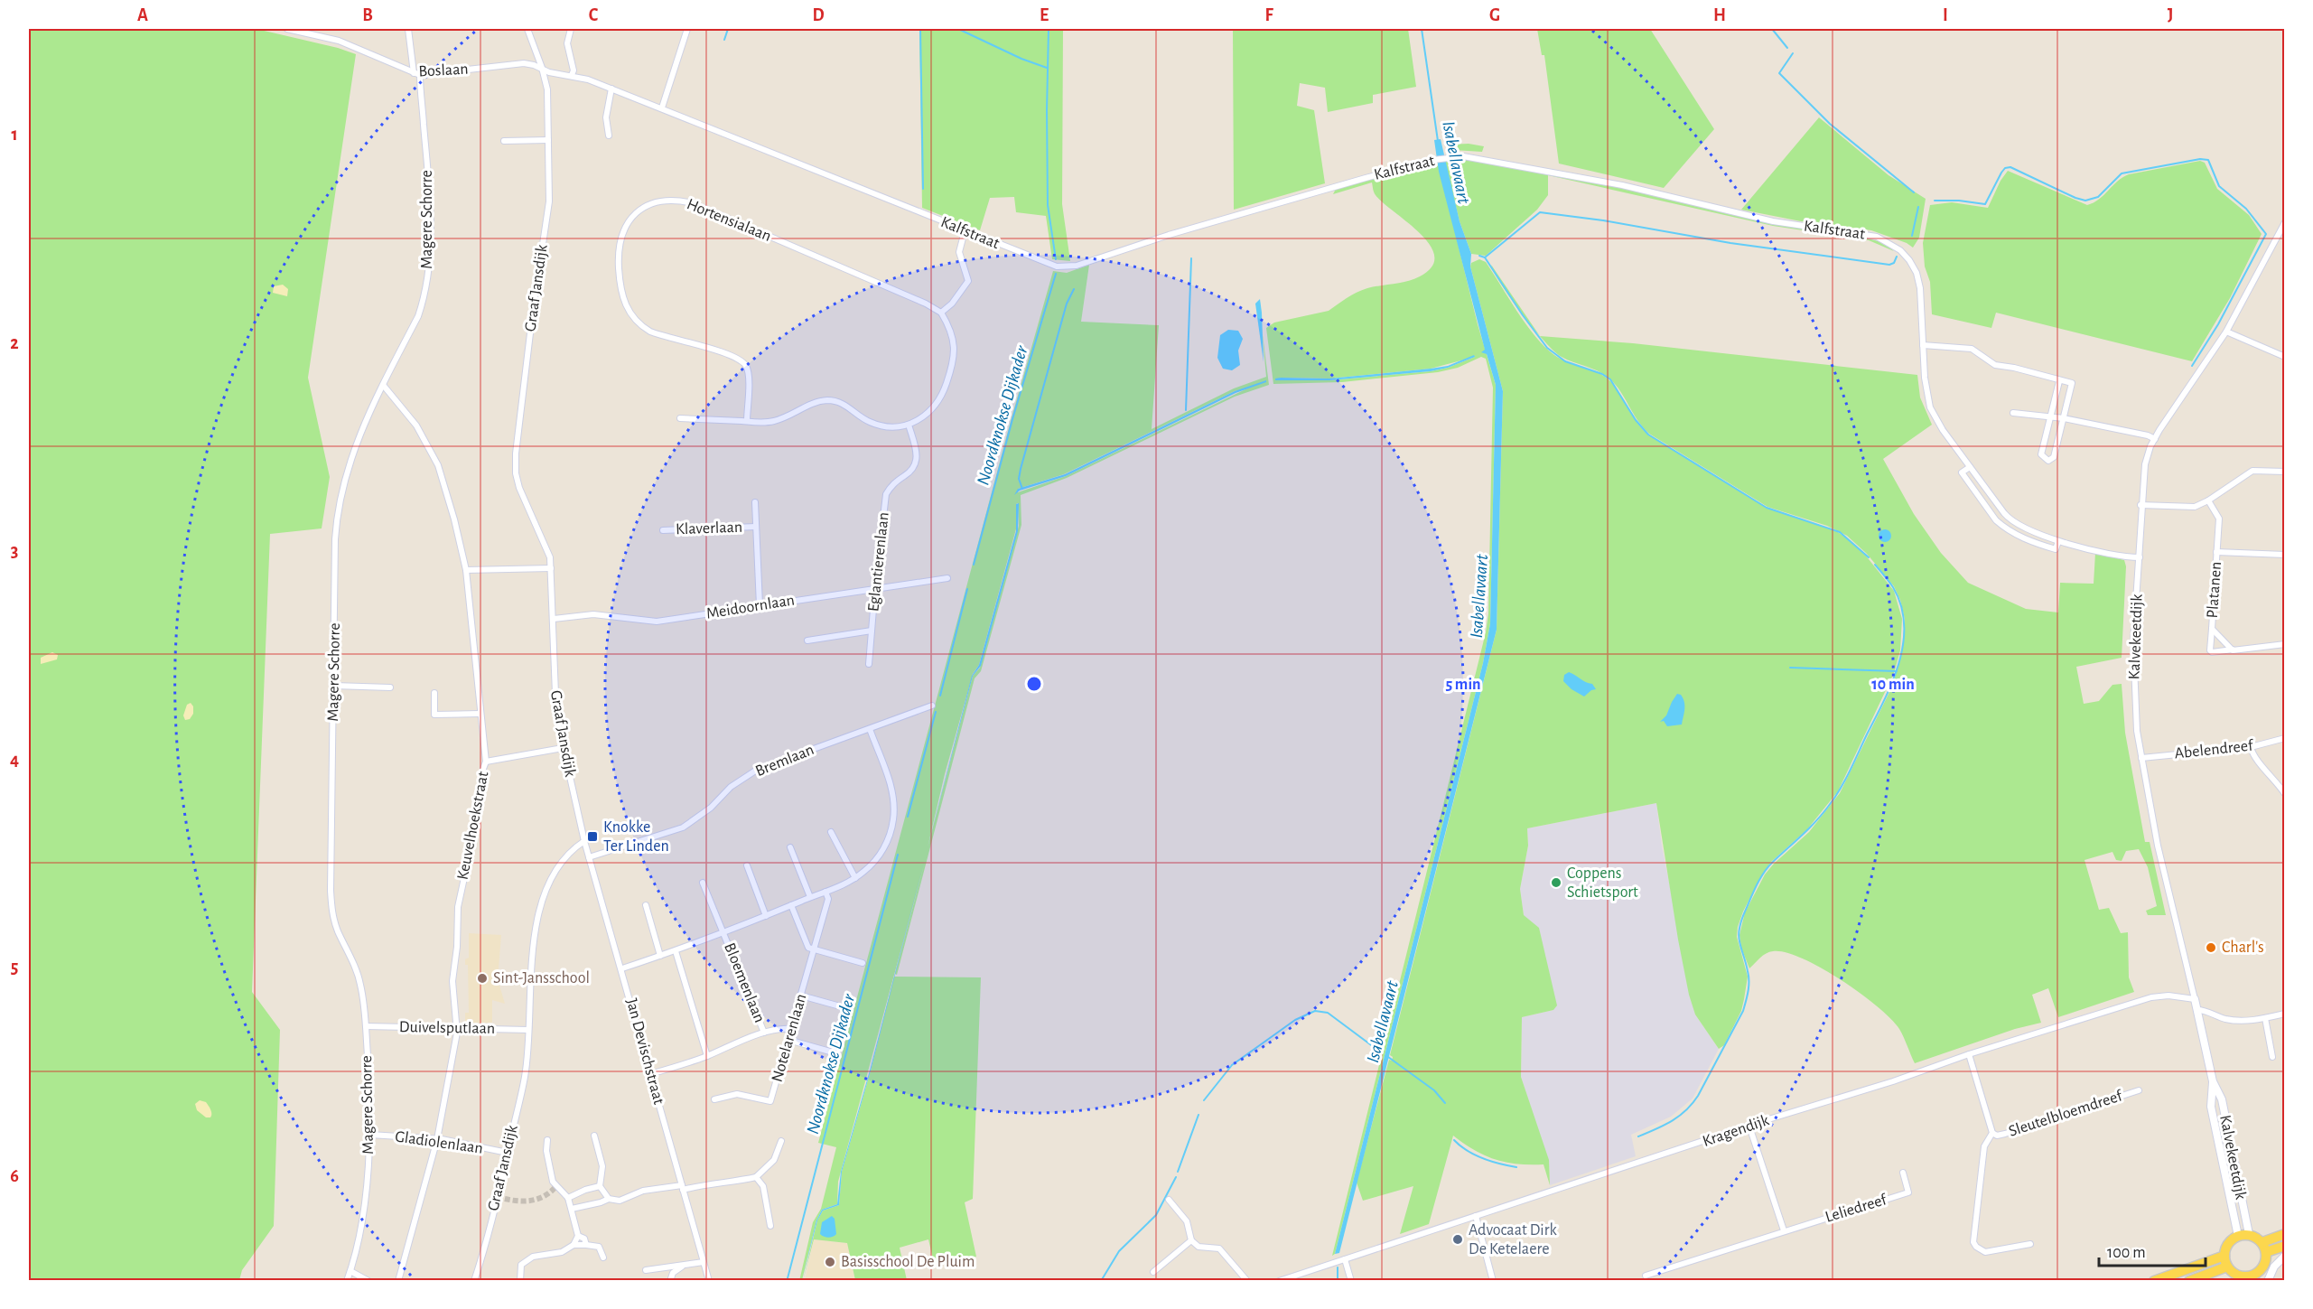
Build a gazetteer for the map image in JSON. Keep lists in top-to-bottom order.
{
  "streets": {
    "street": [
      "Boslaan",
      "Kalfstraat",
      "Magere Schorre",
      "Hortensialaan",
      "Graaf Jansdijk",
      "Klaverlaan",
      "Eglantierenlaan",
      "Platanen",
      "Meidoornlaan",
      "Kalvekeetdijk",
      "Abelendreef",
      "Bremlaan",
      "Keuvelhoekstraat",
      "Bloemenlaan",
      "Duivelsputlaan",
      "Notelarenlaan",
      "Jan Devischstraat",
      "Sleutelbloemdreef",
      "Kragendijk",
      "Gladiolenlaan",
      "Leliedreef"
    ]
  },
  "crossings": [
    ["Boslaan", "Kalfstraat"],
    ["Boslaan", "Magere Schorre"],
    ["Boslaan", "Graaf Jansdijk"],
    ["Kalfstraat", "Graaf Jansdijk"],
    ["Kalfstraat", "Kalvekeetdijk"],
    ["Magere Schorre", "Keuvelhoekstraat"],
    ["Magere Schorre", "Duivelsputlaan"],
    ["Magere Schorre", "Gladiolenlaan"],
    ["Graaf Jansdijk", "Meidoornlaan"],
    ["Graaf Jansdijk", "Duivelsputlaan"],
    ["Graaf Jansdijk", "Jan Devischstraat"],
    ["Graaf Jansdijk", "Gladiolenlaan"],
    ["Klaverlaan", "Meidoornlaan"],
    ["Eglantierenlaan", "Meidoornlaan"],
    ["Kalvekeetdijk", "Abelendreef"],
    ["Kalvekeetdijk", "Kragendijk"],
    ["Bremlaan", "Jan Devischstraat"],
    ["Keuvelhoekstraat", "Duivelsputlaan"],
    ["Keuvelhoekstraat", "Gladiolenlaan"],
    ["Bloemenlaan", "Notelarenlaan"],
    ["Bloemenlaan", "Jan Devischstraat"],
    ["Sleutelbloemdreef", "Kragendijk"]
  ],
  "water": ["Isabellavaart", "Noordknokse Dijkader"],
  "places": {
    "transit": ["Knokke Ter Linden"],
    "other": [
      "Coppens Schietsport",
      "Charl's",
      "Sint-Jansschool",
      "Advocaat Dirk De Ketelaere",
      "Basisschool De Pluim"
    ]
  },
  "scale_bar": "100 m",
  "grid": {
    "columns": [
      "A",
      "B",
      "C",
      "D",
      "E",
      "F",
      "G",
      "H",
      "I",
      "J"
    ],
    "rows": [
      "1",
      "2",
      "3",
      "4",
      "5",
      "6"
    ]
  },
  "rings": ["5 min", "10 min"]
}
